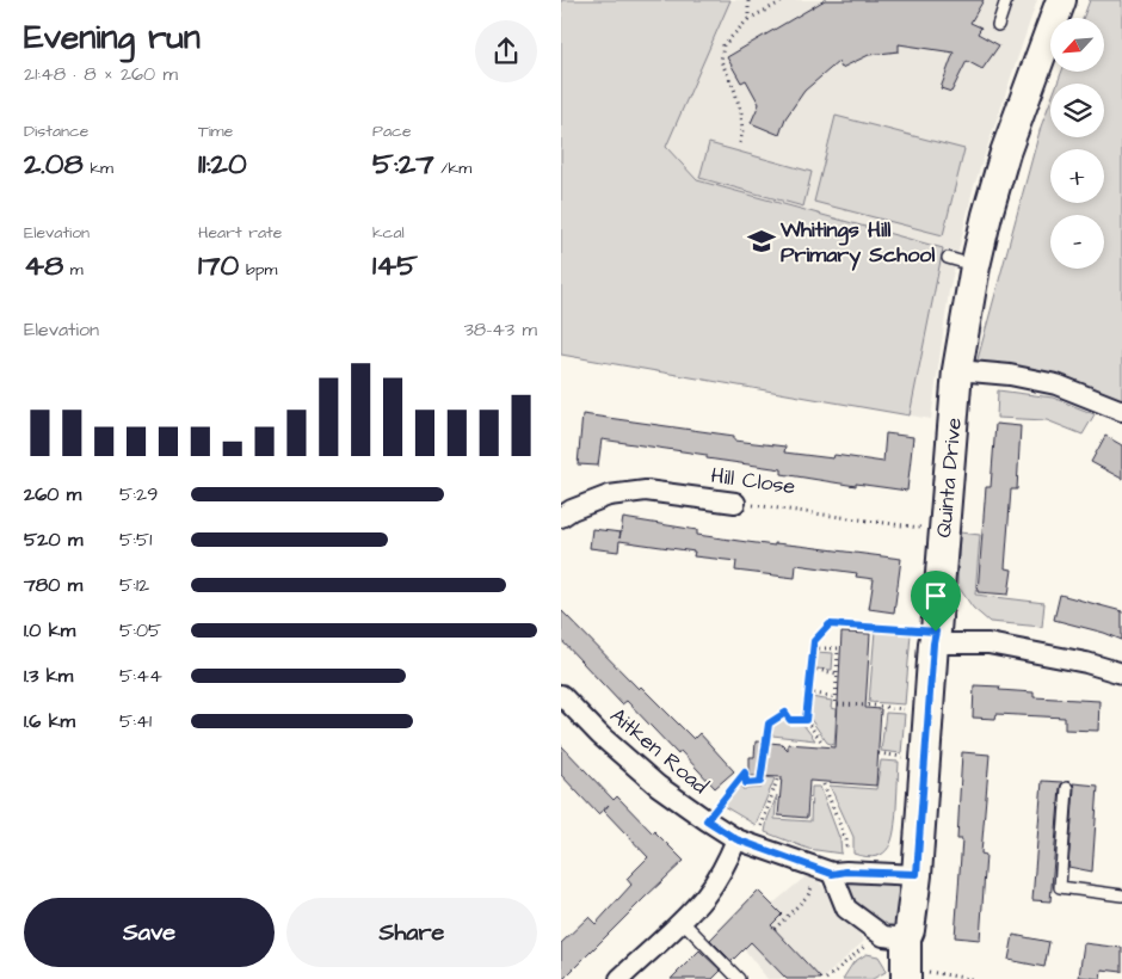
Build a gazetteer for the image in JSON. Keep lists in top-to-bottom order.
{
  "streets": {
    "street": ["Quinta Drive", "Hill Close", "Aitken Road"]
  },
  "crossings": [
    ["Quinta Drive", "Hill Close"],
    ["Quinta Drive", "Aitken Road"]
  ],
  "places": {
    "school or university": ["Whitings Hill Primary School"]
  },
  "north": "bottom left",
  "page": {
    "heading": ["Evening run", "21:48 · 8 × 260 m"],
    "map_buttons": ["+", "−"],
    "stats": [
      ["Distance", "2.08 km"],
      ["Time", "11:20"],
      ["Pace", "5:27 /km"],
      ["Elevation", "48 m"],
      ["Heart rate", "170 bpm"],
      ["kcal", "145"]
    ],
    "chart": ["Elevation", "38–43 m"],
    "list": [
      {
        "name": "260 m",
        "note": "5:29"
      },
      {
        "name": "520 m",
        "note": "5:51"
      },
      {
        "name": "780 m",
        "note": "5:12"
      },
      {
        "name": "1.0 km",
        "note": "5:05"
      },
      {
        "name": "1.3 km",
        "note": "5:44"
      },
      {
        "name": "1.6 km",
        "note": "5:41"
      }
    ],
    "buttons": ["Save", "Share"]
  }
}
